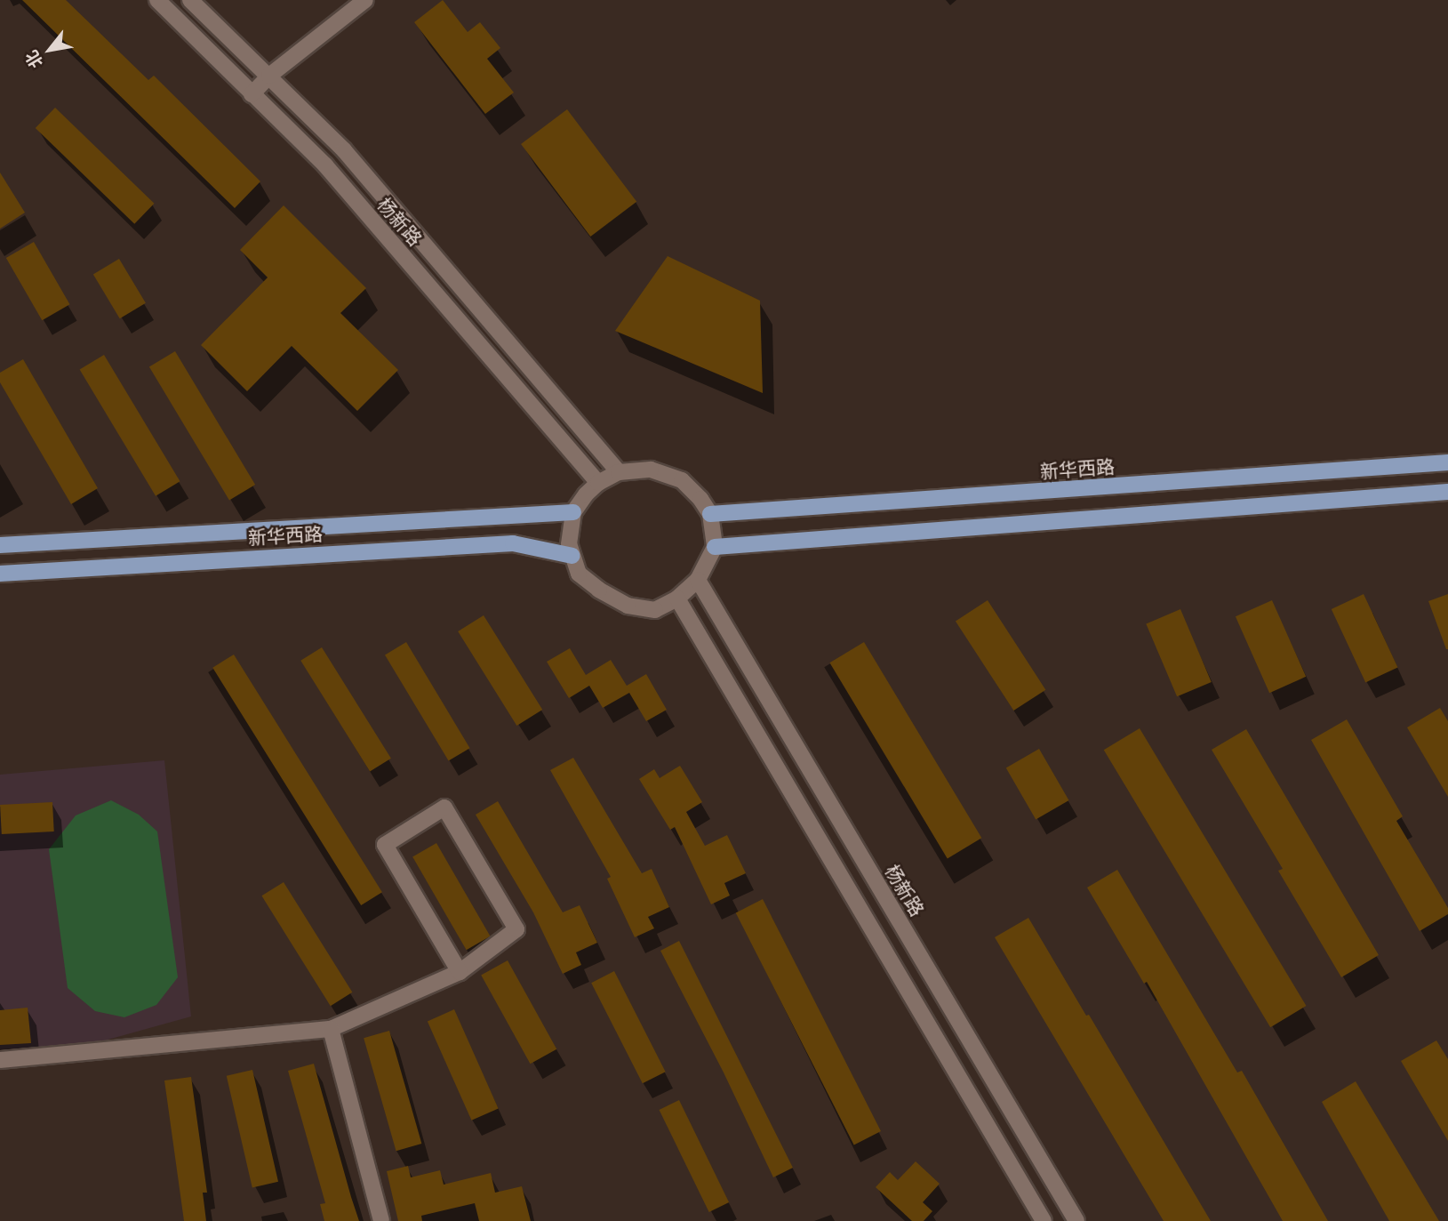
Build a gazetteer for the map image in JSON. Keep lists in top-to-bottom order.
{
  "streets": {
    "main road": ["新华西路"],
    "street": ["杨新路"]
  },
  "crossings": [
    ["杨新路", "新华西路"]
  ],
  "north": "bottom left"
}
